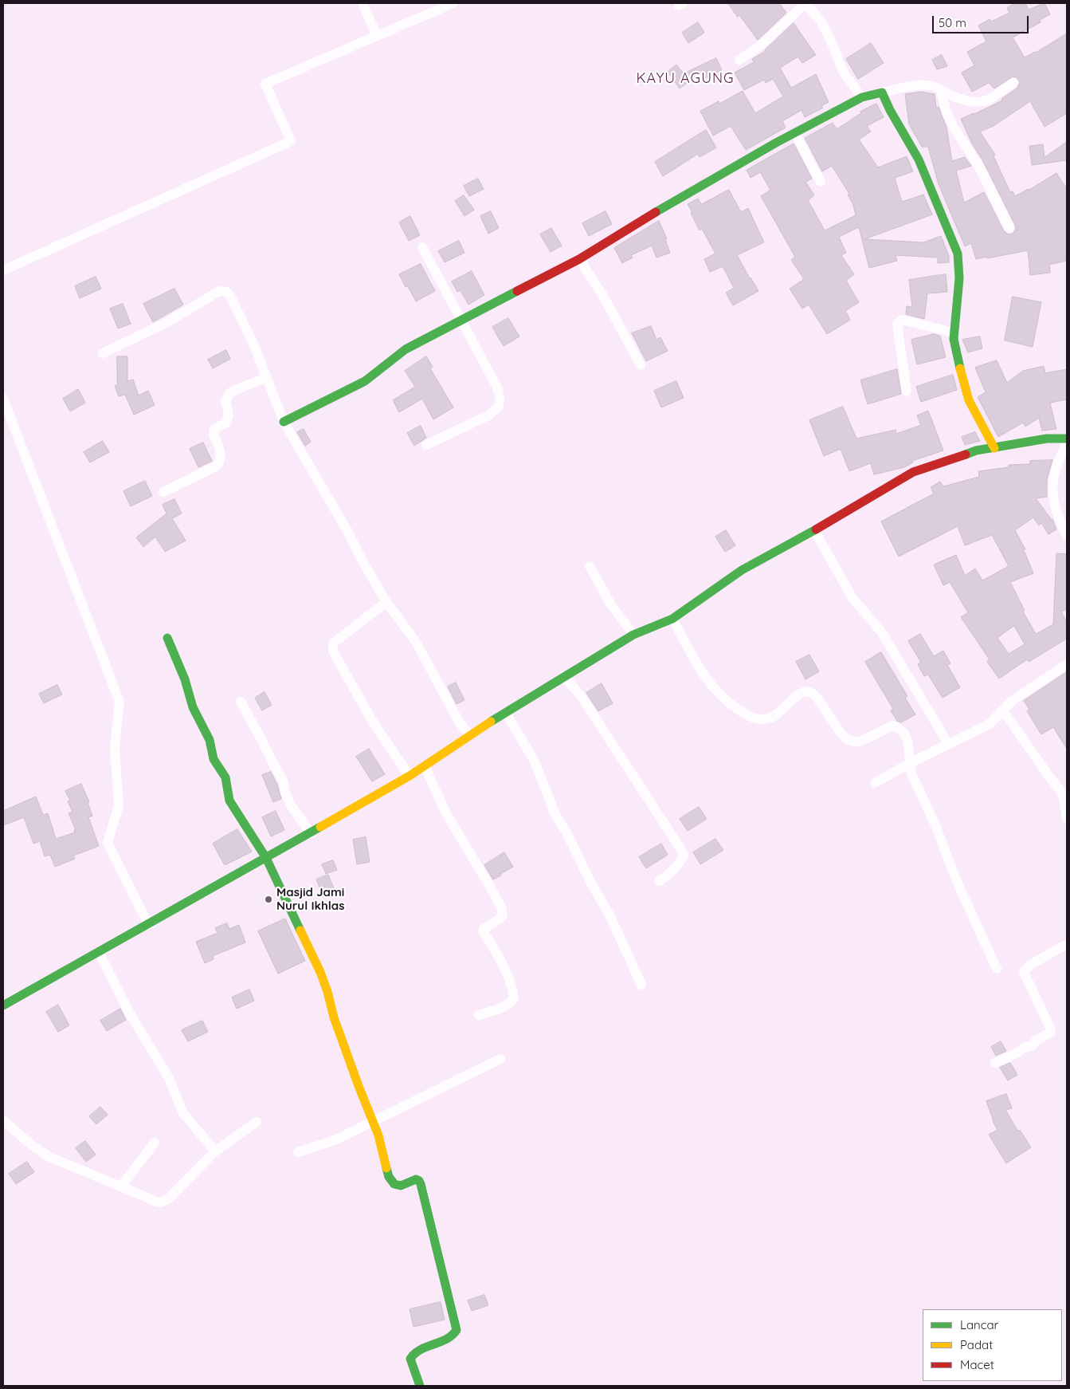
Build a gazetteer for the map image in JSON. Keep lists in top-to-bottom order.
{
  "districts": ["KAYU AGUNG"],
  "places": ["Masjid Jami Nurul Ikhlas"],
  "legend": ["Lancar", "Padat", "Macet"],
  "scale_bar": "50 m"
}
